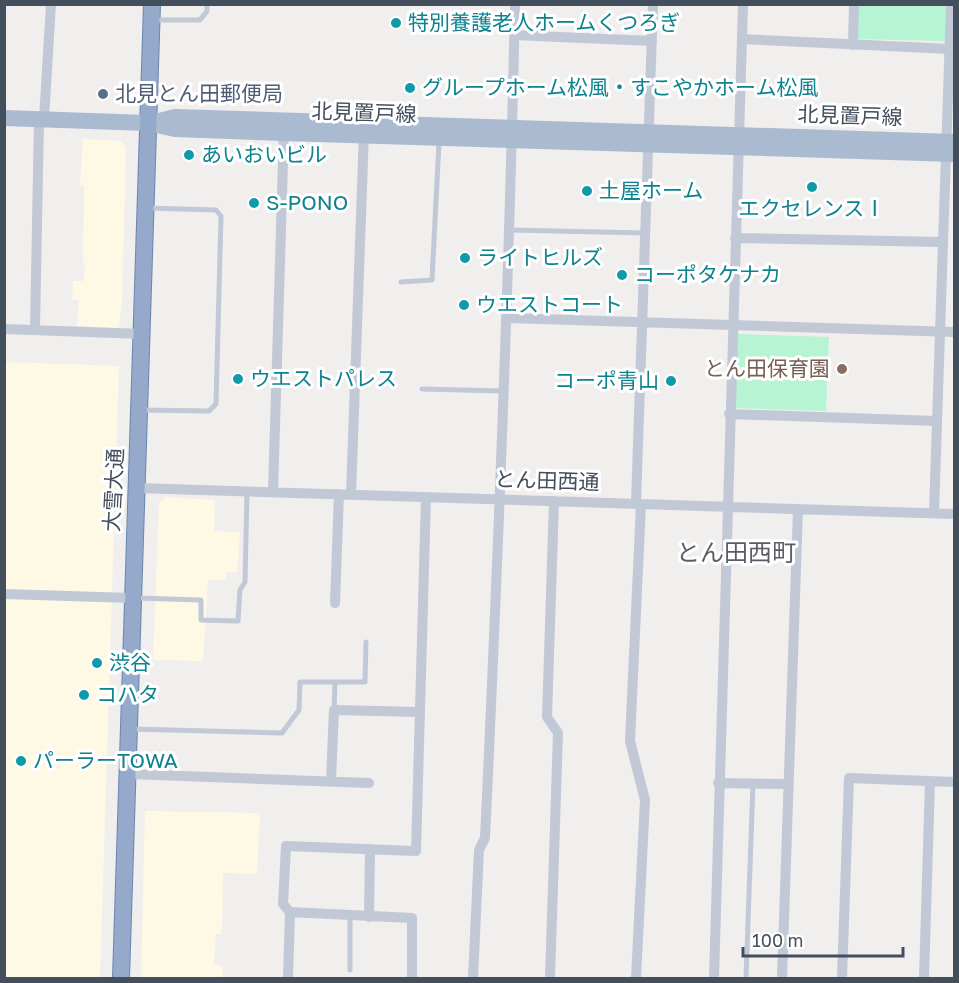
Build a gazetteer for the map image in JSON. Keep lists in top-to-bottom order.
{
  "streets": {
    "highway": ["大雪大通"],
    "main road": ["北見置戸線"],
    "street": ["とん田西通"]
  },
  "crossings": [
    ["北見置戸線", "大雪大通"],
    ["とん田西通", "大雪大通"]
  ],
  "districts": ["とん田西町"],
  "places": [
    "特別養護老人ホームくつろぎ",
    "グループホーム松風・すこやかホーム松風",
    "北見とん田郵便局",
    "あいおいビル",
    "エクセレンスⅠ",
    "土屋ホーム",
    "S-PONO",
    "ライトヒルズ",
    "コーポタケナカ",
    "ウエストコート",
    "とん田保育園",
    "ウエストパレス",
    "コーポ青山",
    "渋谷",
    "コハタ",
    "パーラーTOWA"
  ],
  "scale_bar": "100 m"
}
